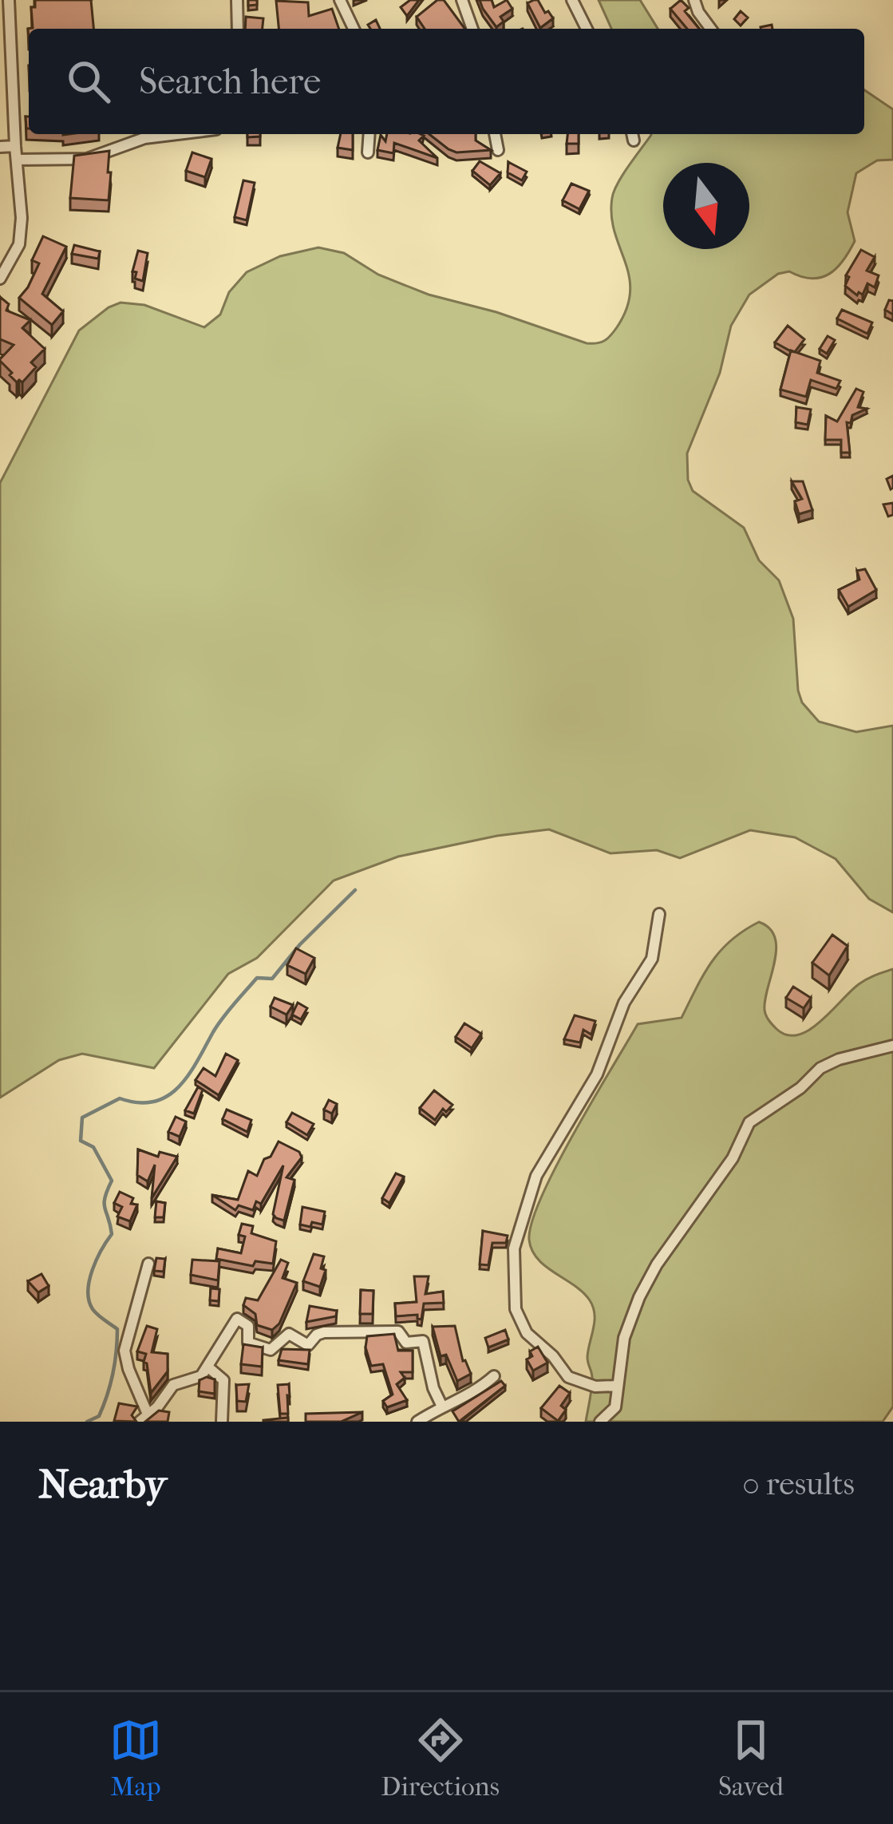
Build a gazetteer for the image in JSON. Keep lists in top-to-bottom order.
{
  "north": "bottom",
  "page": {
    "search": "Search here",
    "heading": ["Nearby", "0 results"],
    "nav": ["Map", "Directions", "Saved"]
  }
}
